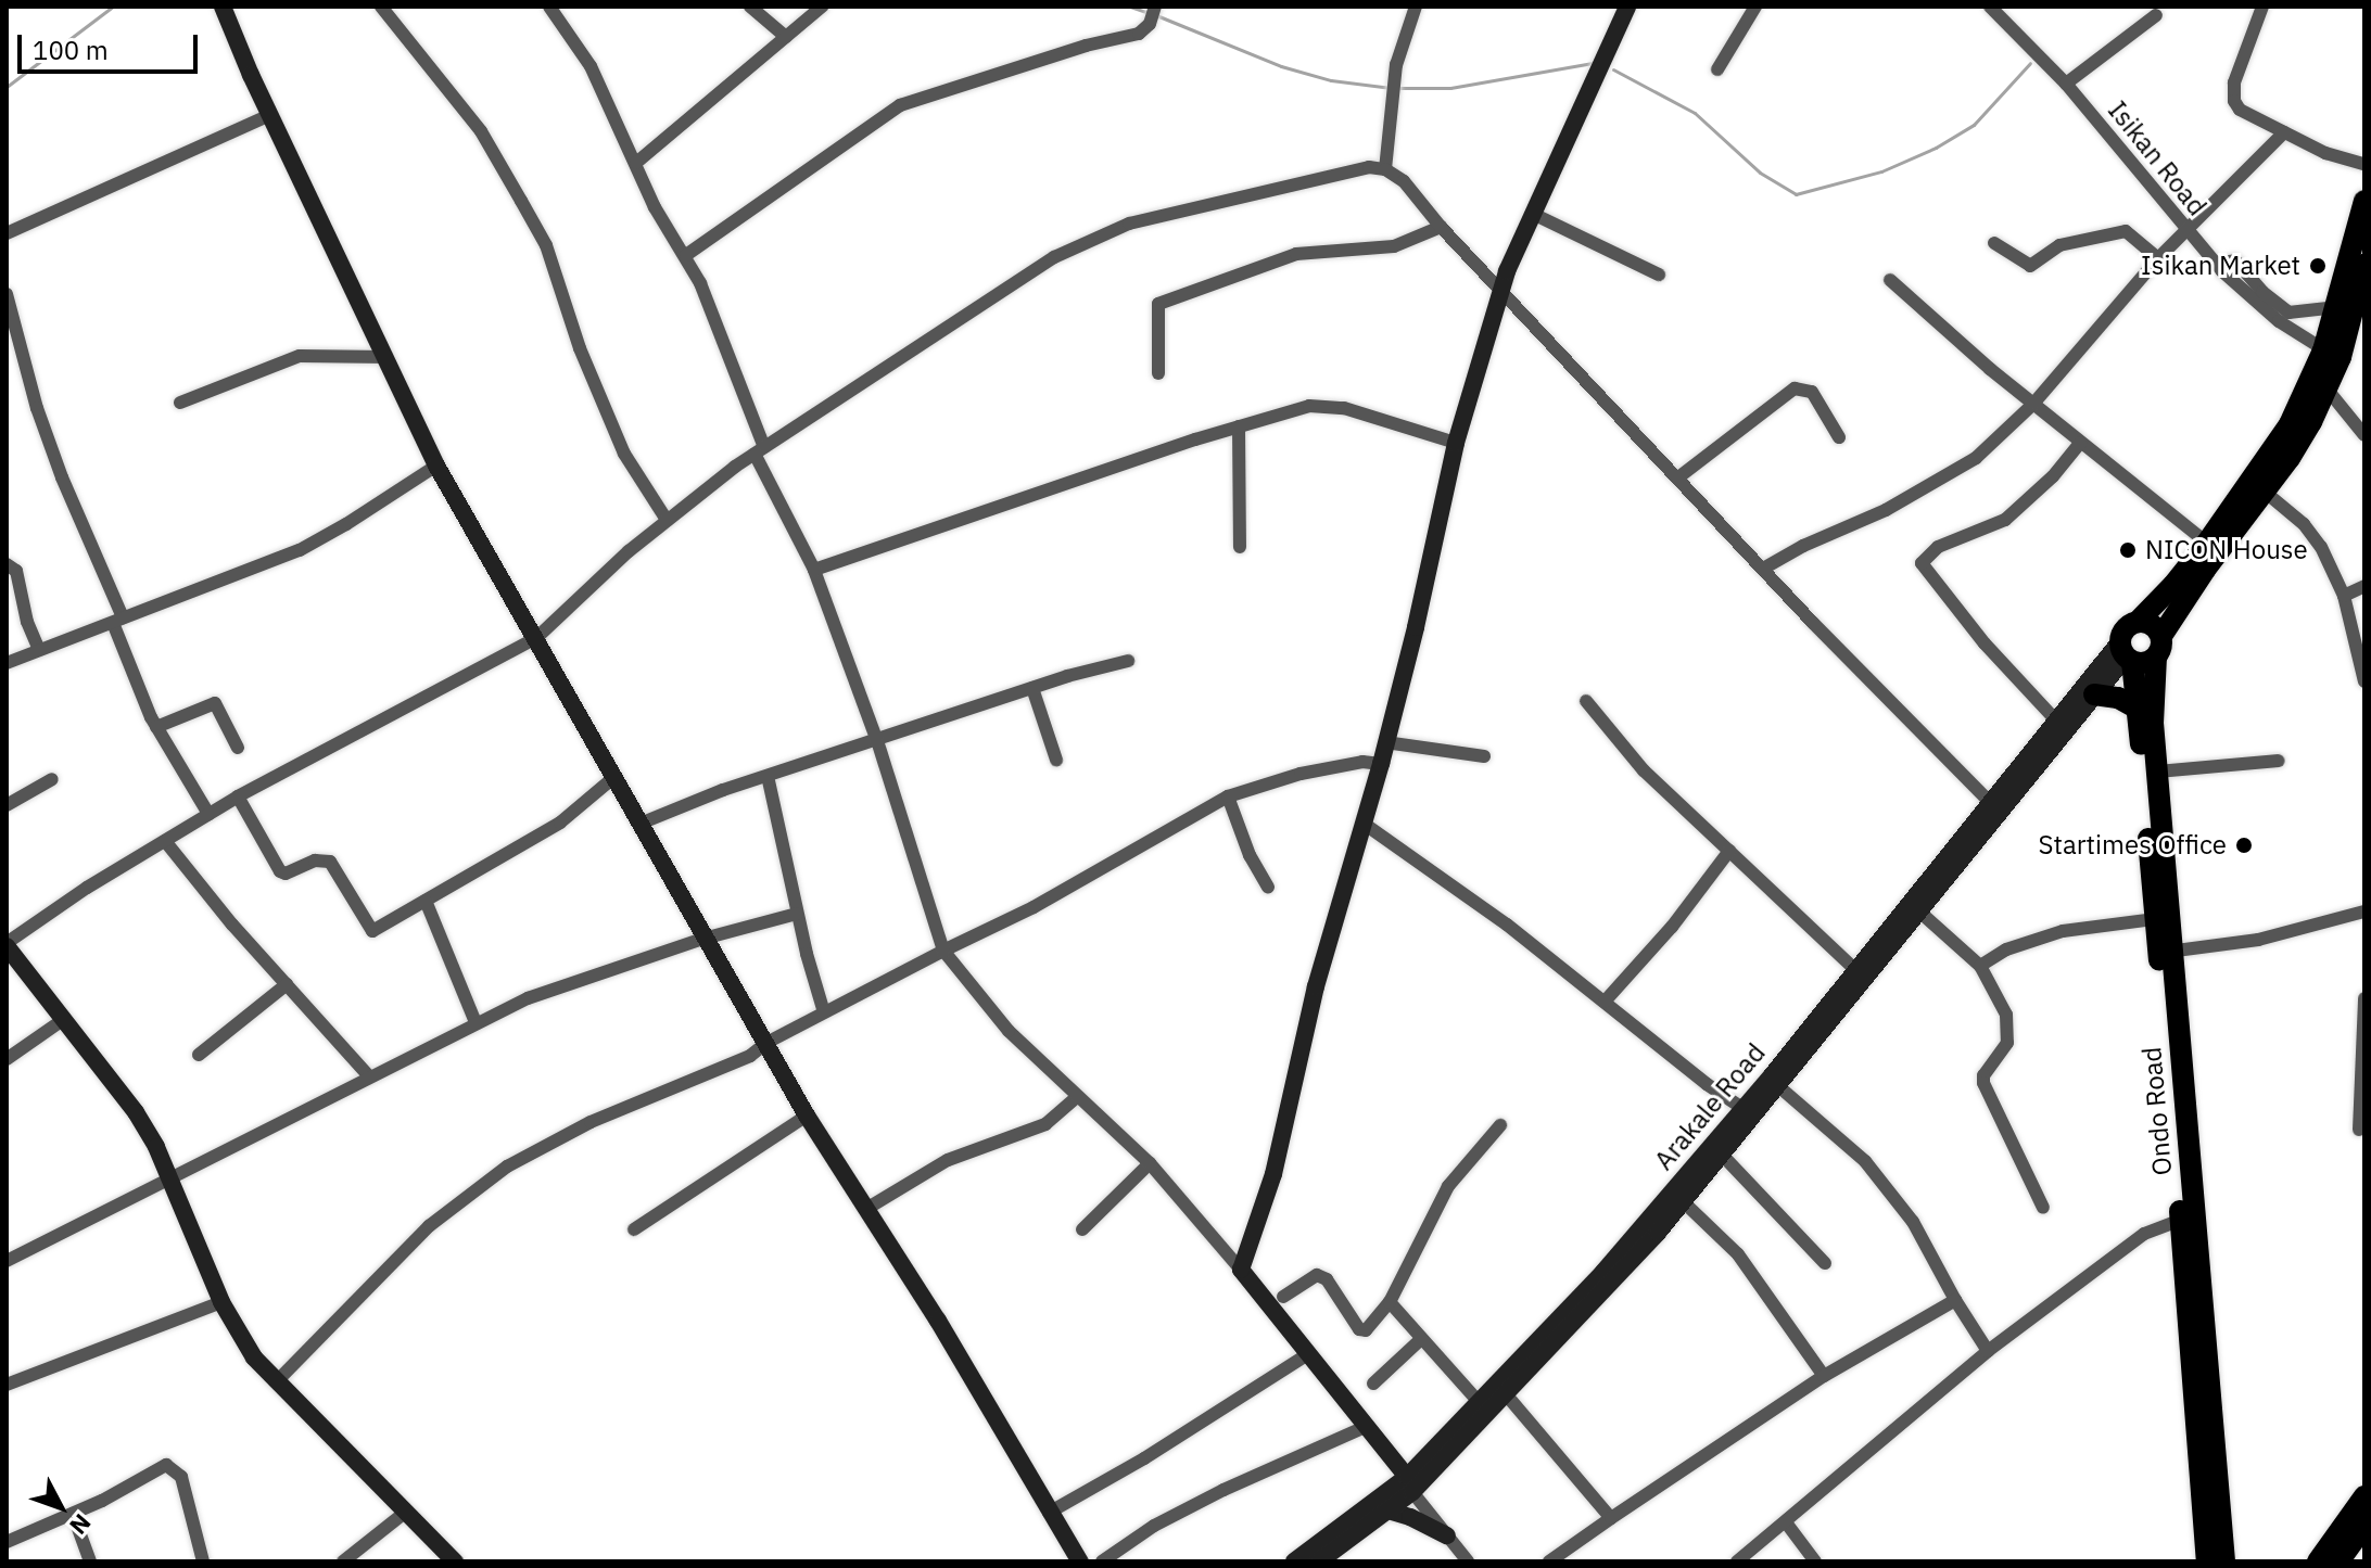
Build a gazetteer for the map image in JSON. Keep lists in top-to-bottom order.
{
  "streets": {
    "main road": ["Arakale Road", "Ondo Road"],
    "street": ["Isikan Road"]
  },
  "crossings": [
    ["Arakale Road", "Ondo Road"]
  ],
  "places": ["Isikan Market", "NICON House", "Startimes Office"],
  "scale_bar": "100 m",
  "north": "bottom right"
}
